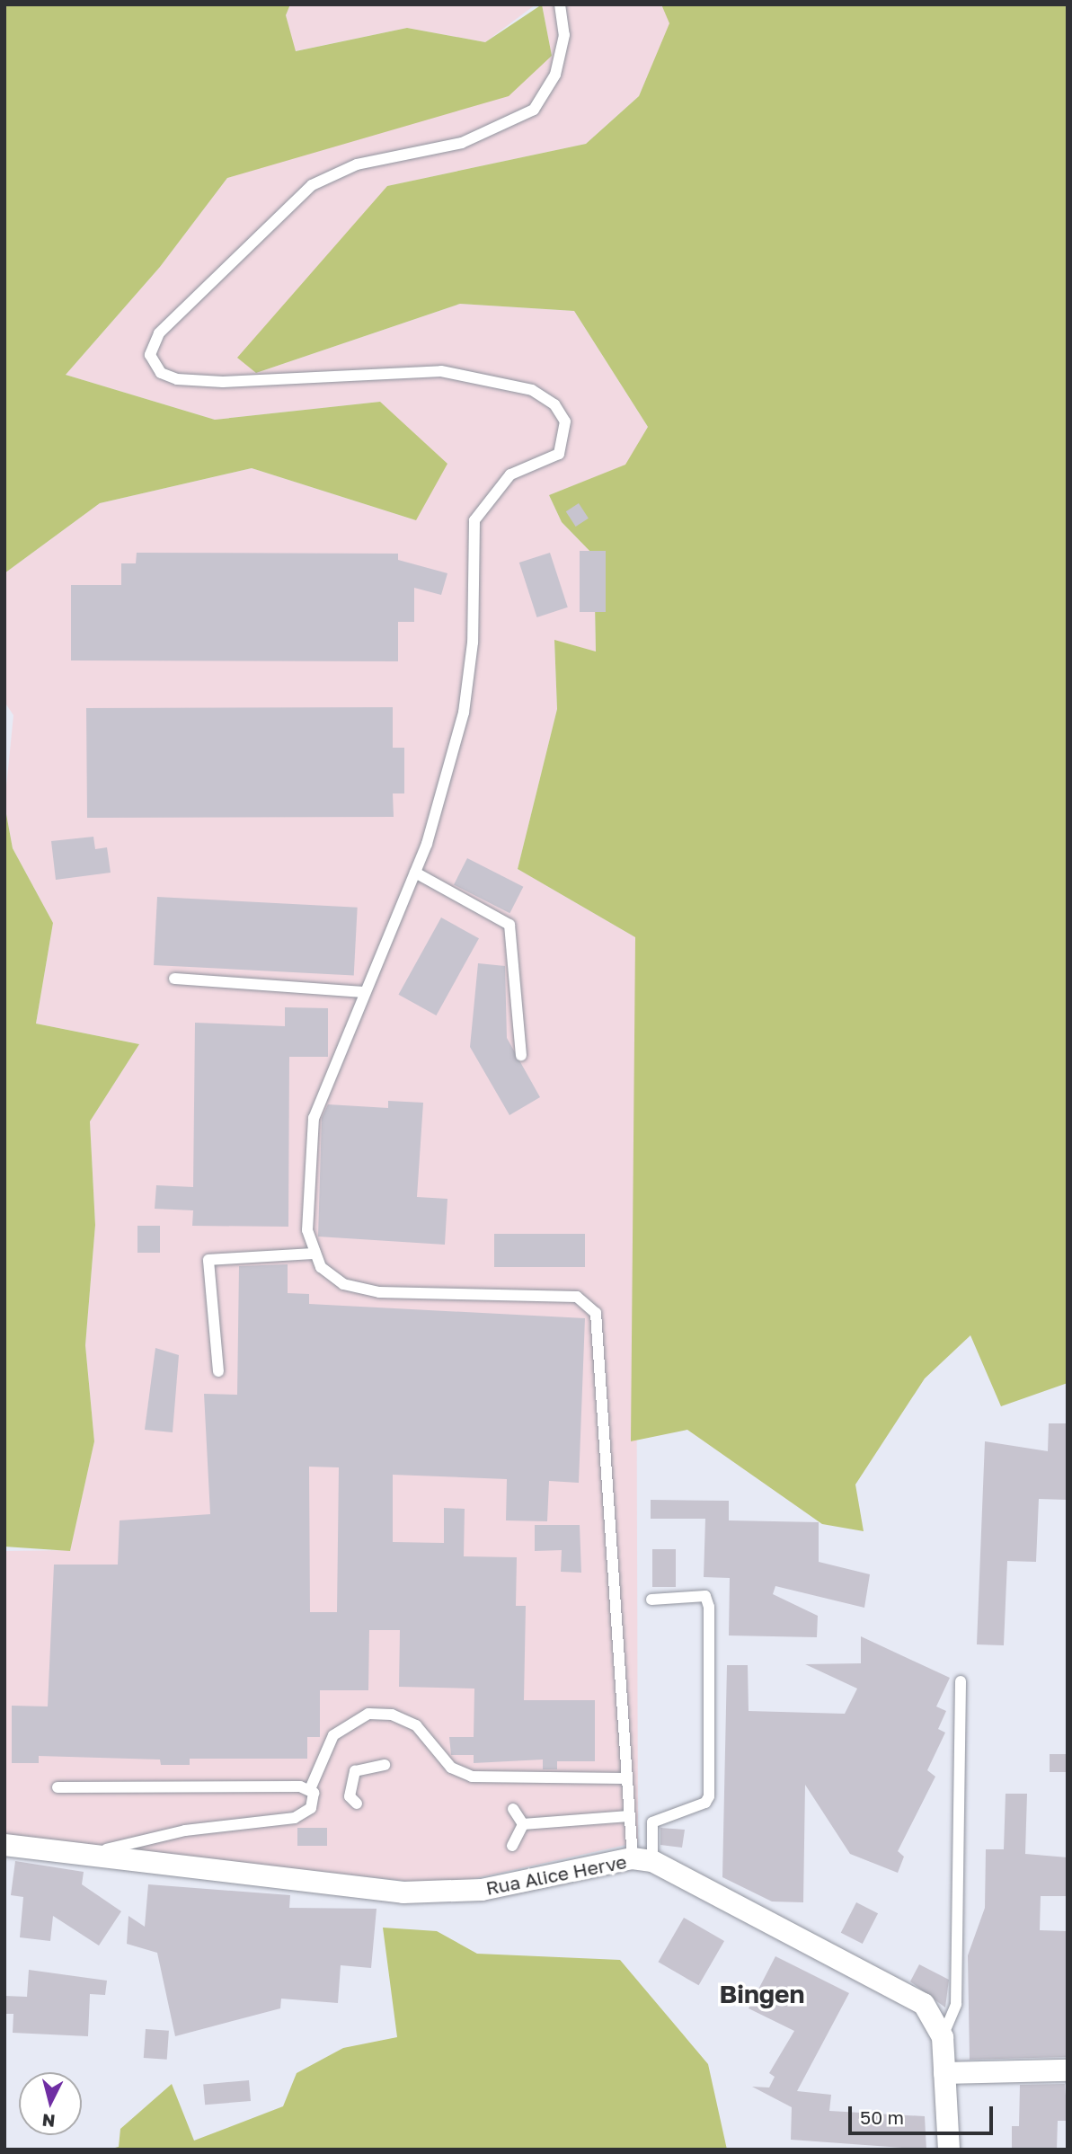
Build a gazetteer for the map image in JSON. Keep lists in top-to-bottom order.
{
  "streets": {
    "street": ["Rua Alice Herve"]
  },
  "districts": ["Bingen"],
  "scale_bar": "50 m",
  "north": "bottom"
}
